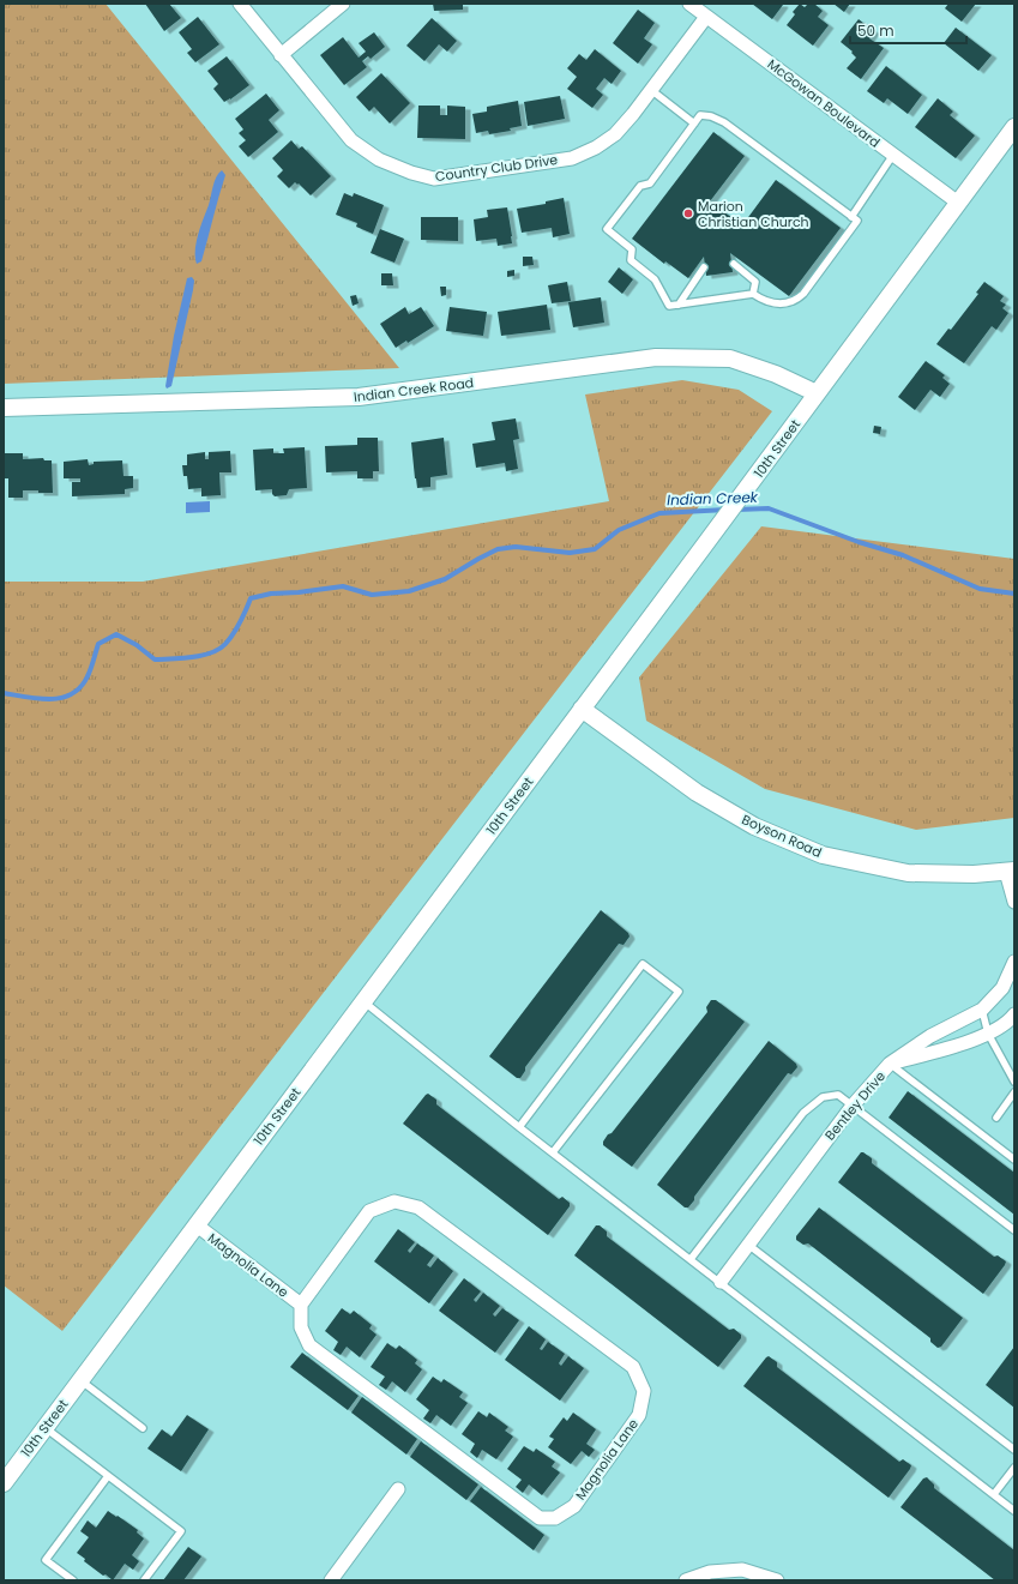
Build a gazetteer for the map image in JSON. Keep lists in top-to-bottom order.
{
  "streets": {
    "street": [
      "McGowan Boulevard",
      "Country Club Drive",
      "Indian Creek Road",
      "10th Street",
      "Boyson Road",
      "Bentley Drive",
      "Magnolia Lane"
    ]
  },
  "crossings": [
    ["McGowan Boulevard", "Country Club Drive"],
    ["McGowan Boulevard", "10th Street"],
    ["Indian Creek Road", "10th Street"],
    ["10th Street", "Boyson Road"],
    ["10th Street", "Magnolia Lane"]
  ],
  "water": ["Indian Creek"],
  "places": ["Marion Christian Church"],
  "scale_bar": "50 m"
}
